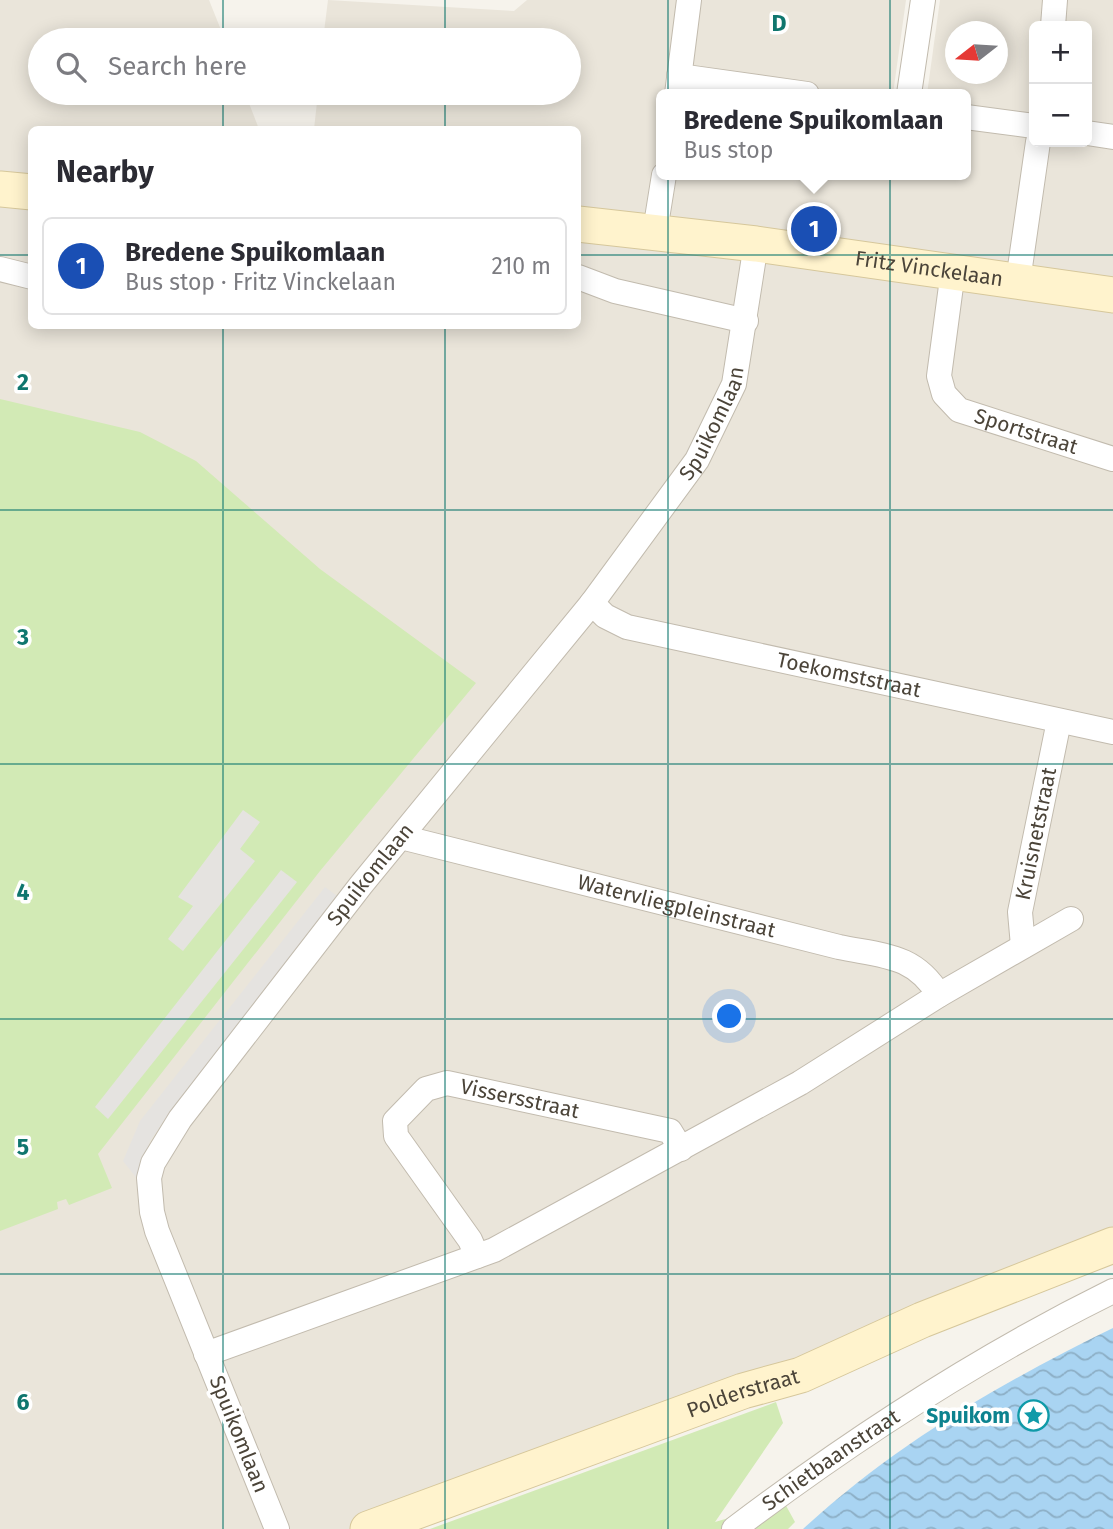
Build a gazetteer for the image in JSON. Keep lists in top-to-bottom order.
{
  "streets": {
    "street": [
      "Fritz Vinckelaan",
      "Spuikomlaan",
      "Sportstraat",
      "Toekomststraat",
      "Kruisnetstraat",
      "Watervliegpleinstraat",
      "Vissersstraat",
      "Polderstraat",
      "Schietbaanstraat"
    ]
  },
  "crossings": [
    ["Fritz Vinckelaan", "Spuikomlaan"],
    ["Fritz Vinckelaan", "Sportstraat"],
    ["Spuikomlaan", "Toekomststraat"],
    ["Spuikomlaan", "Watervliegpleinstraat"],
    ["Toekomststraat", "Kruisnetstraat"]
  ],
  "places": {
    "place": ["Spuikom"]
  },
  "north": "left",
  "page": {
    "map_buttons": ["+", "−"],
    "search": "Search here",
    "popup": ["Bredene Spuikomlaan", "Bus stop"],
    "heading": "Nearby",
    "pins": "1",
    "list": [
      {
        "mark": "1",
        "name": "Bredene Spuikomlaan",
        "note": "Bus stop · Fritz Vinckelaan",
        "value": "210 m"
      }
    ]
  },
  "grid": {
    "columns": ["D"],
    "rows": [
      "2",
      "3",
      "4",
      "5",
      "6"
    ]
  }
}
